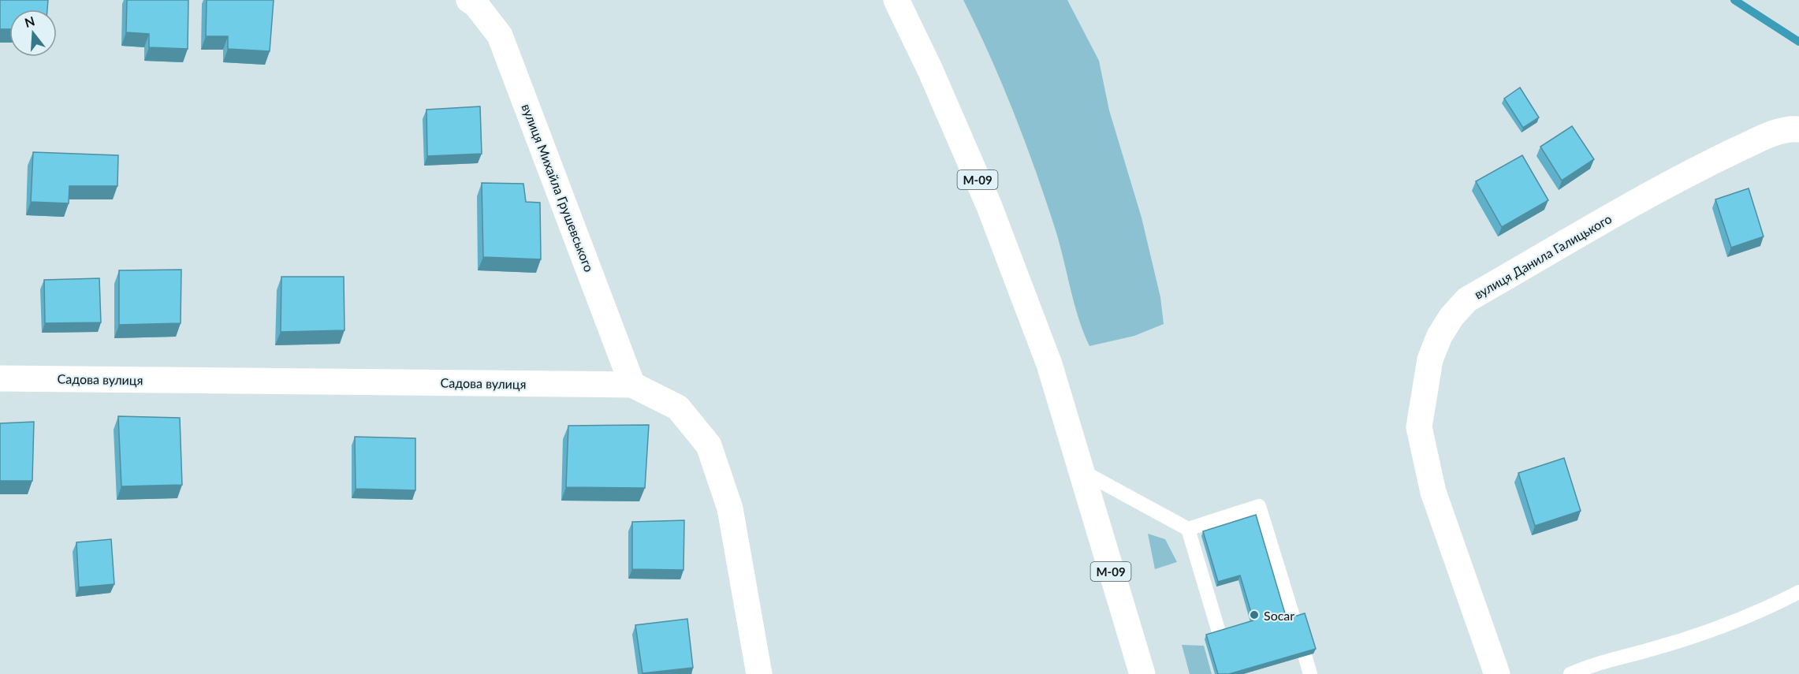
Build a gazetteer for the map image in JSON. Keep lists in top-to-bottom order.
{
  "streets": {
    "main road": [
      "М-09",
      "вулиця Михайла Грушевського",
      "вулиця Данила Галицького",
      "Садова вулиця"
    ]
  },
  "crossings": [
    ["вулиця Михайла Грушевського", "Садова вулиця"]
  ],
  "places": ["Socar"],
  "north": "top"
}
